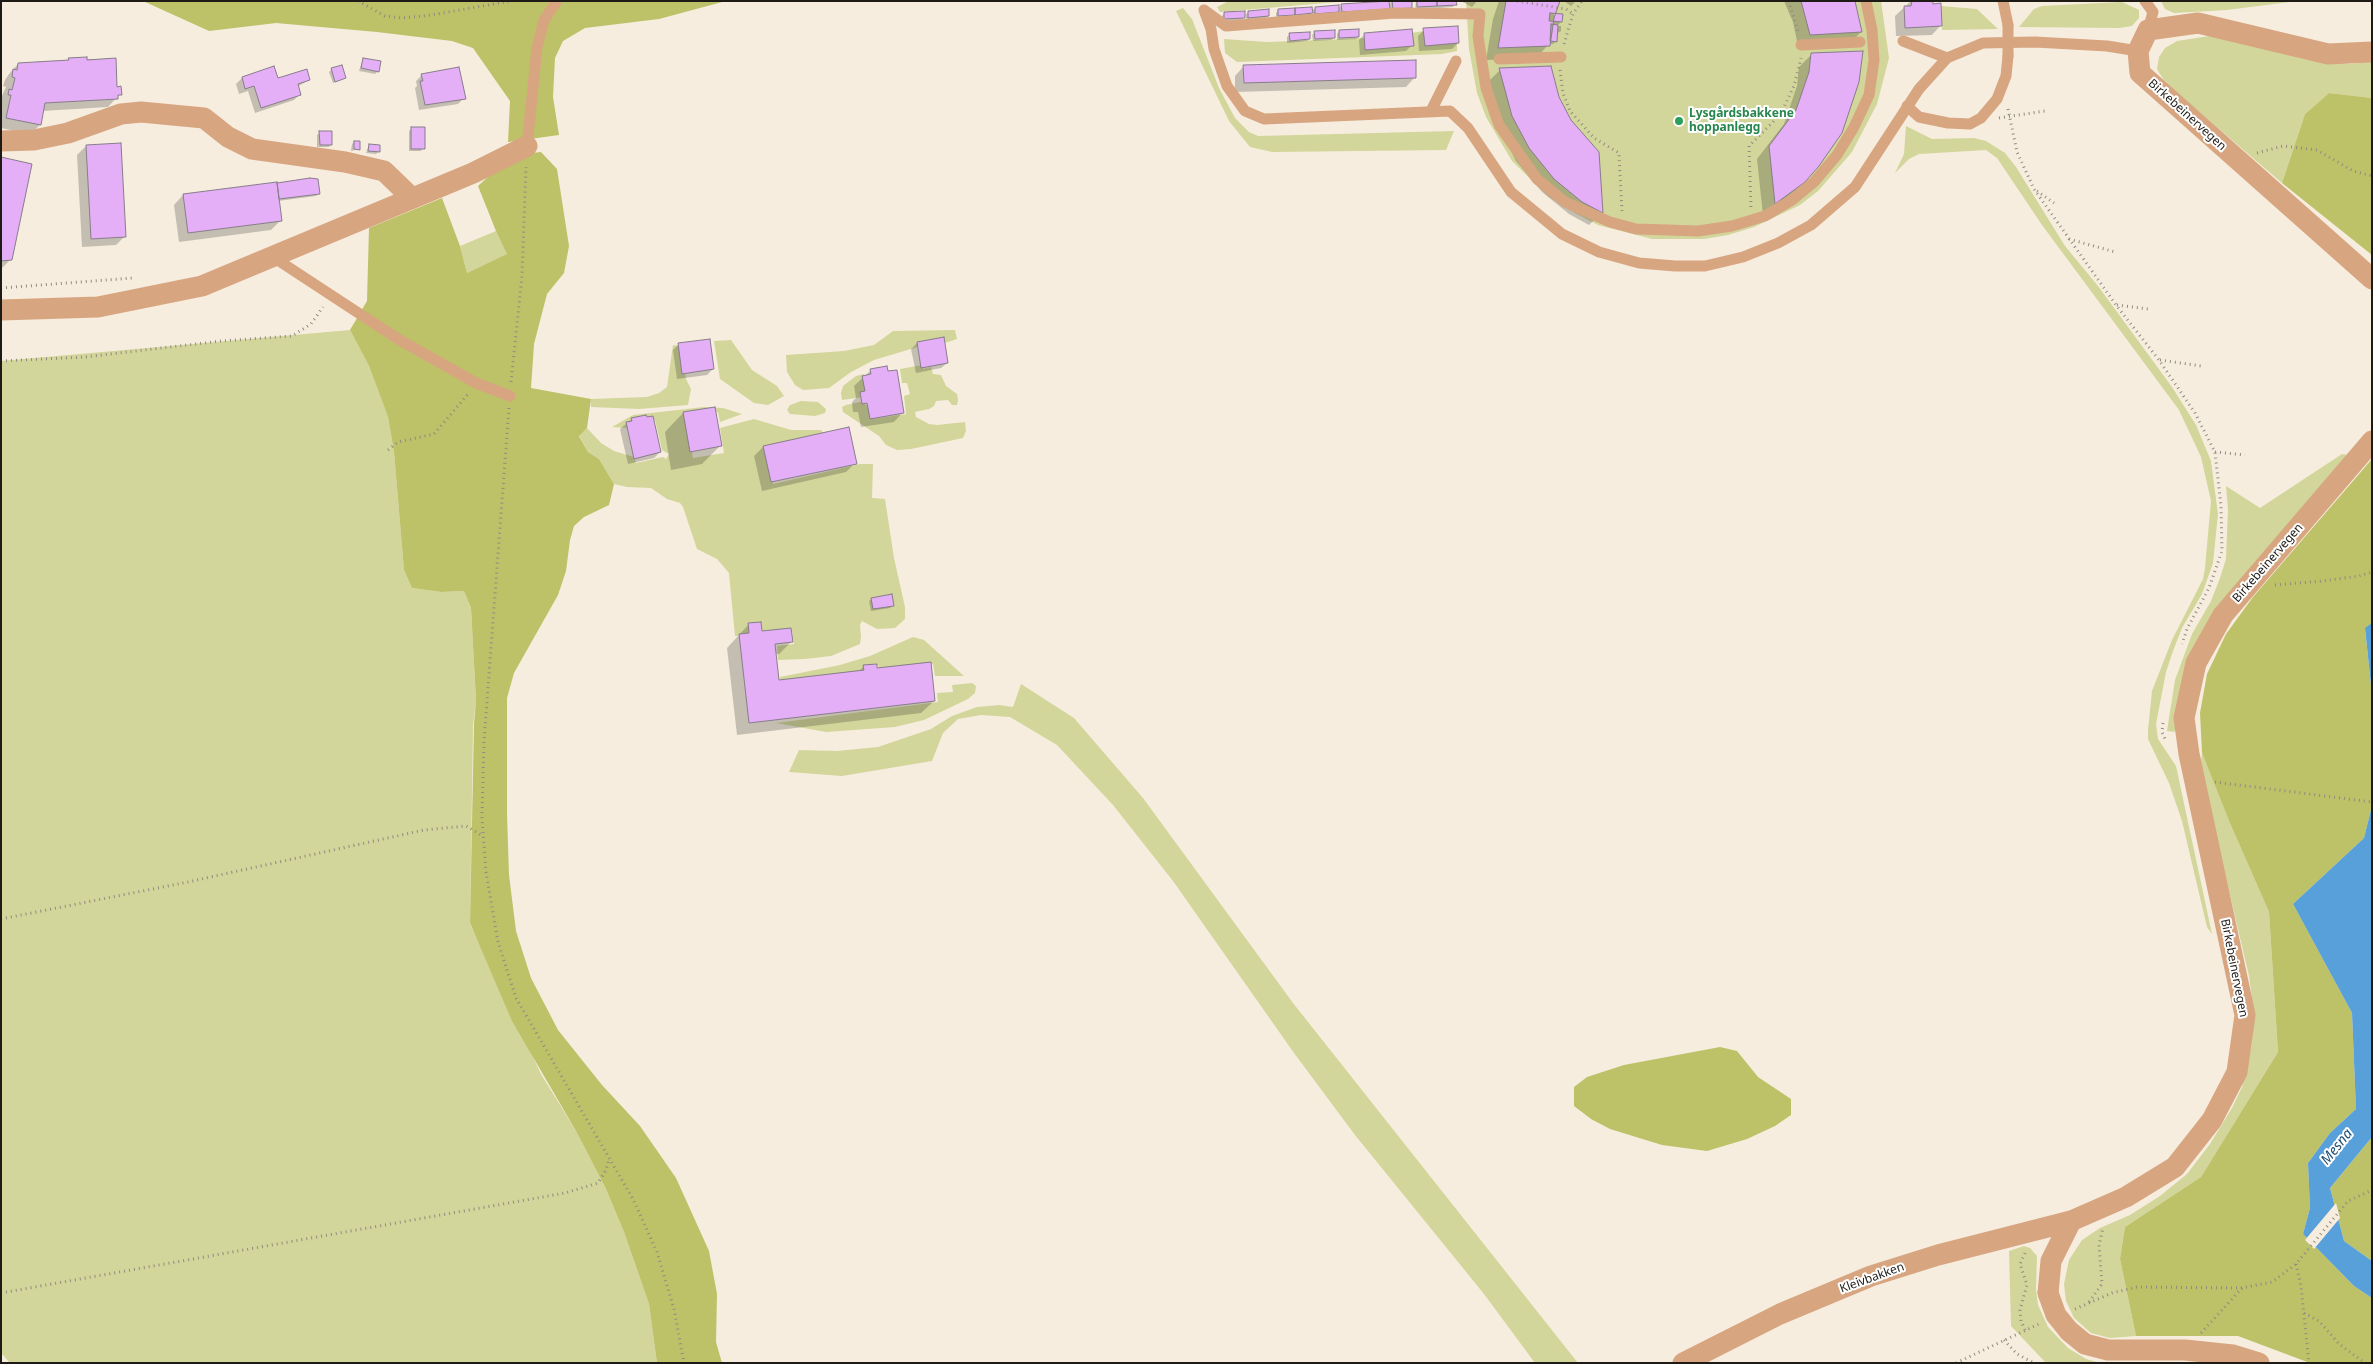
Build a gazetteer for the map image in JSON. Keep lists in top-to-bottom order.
{
  "streets": {
    "street": ["Birkebeinervegen", "Kleivbakken"]
  },
  "crossings": [
    ["Birkebeinervegen", "Kleivbakken"]
  ],
  "water": ["Mesna"],
  "places": ["Lysgårdsbakkene hoppanlegg"]
}
